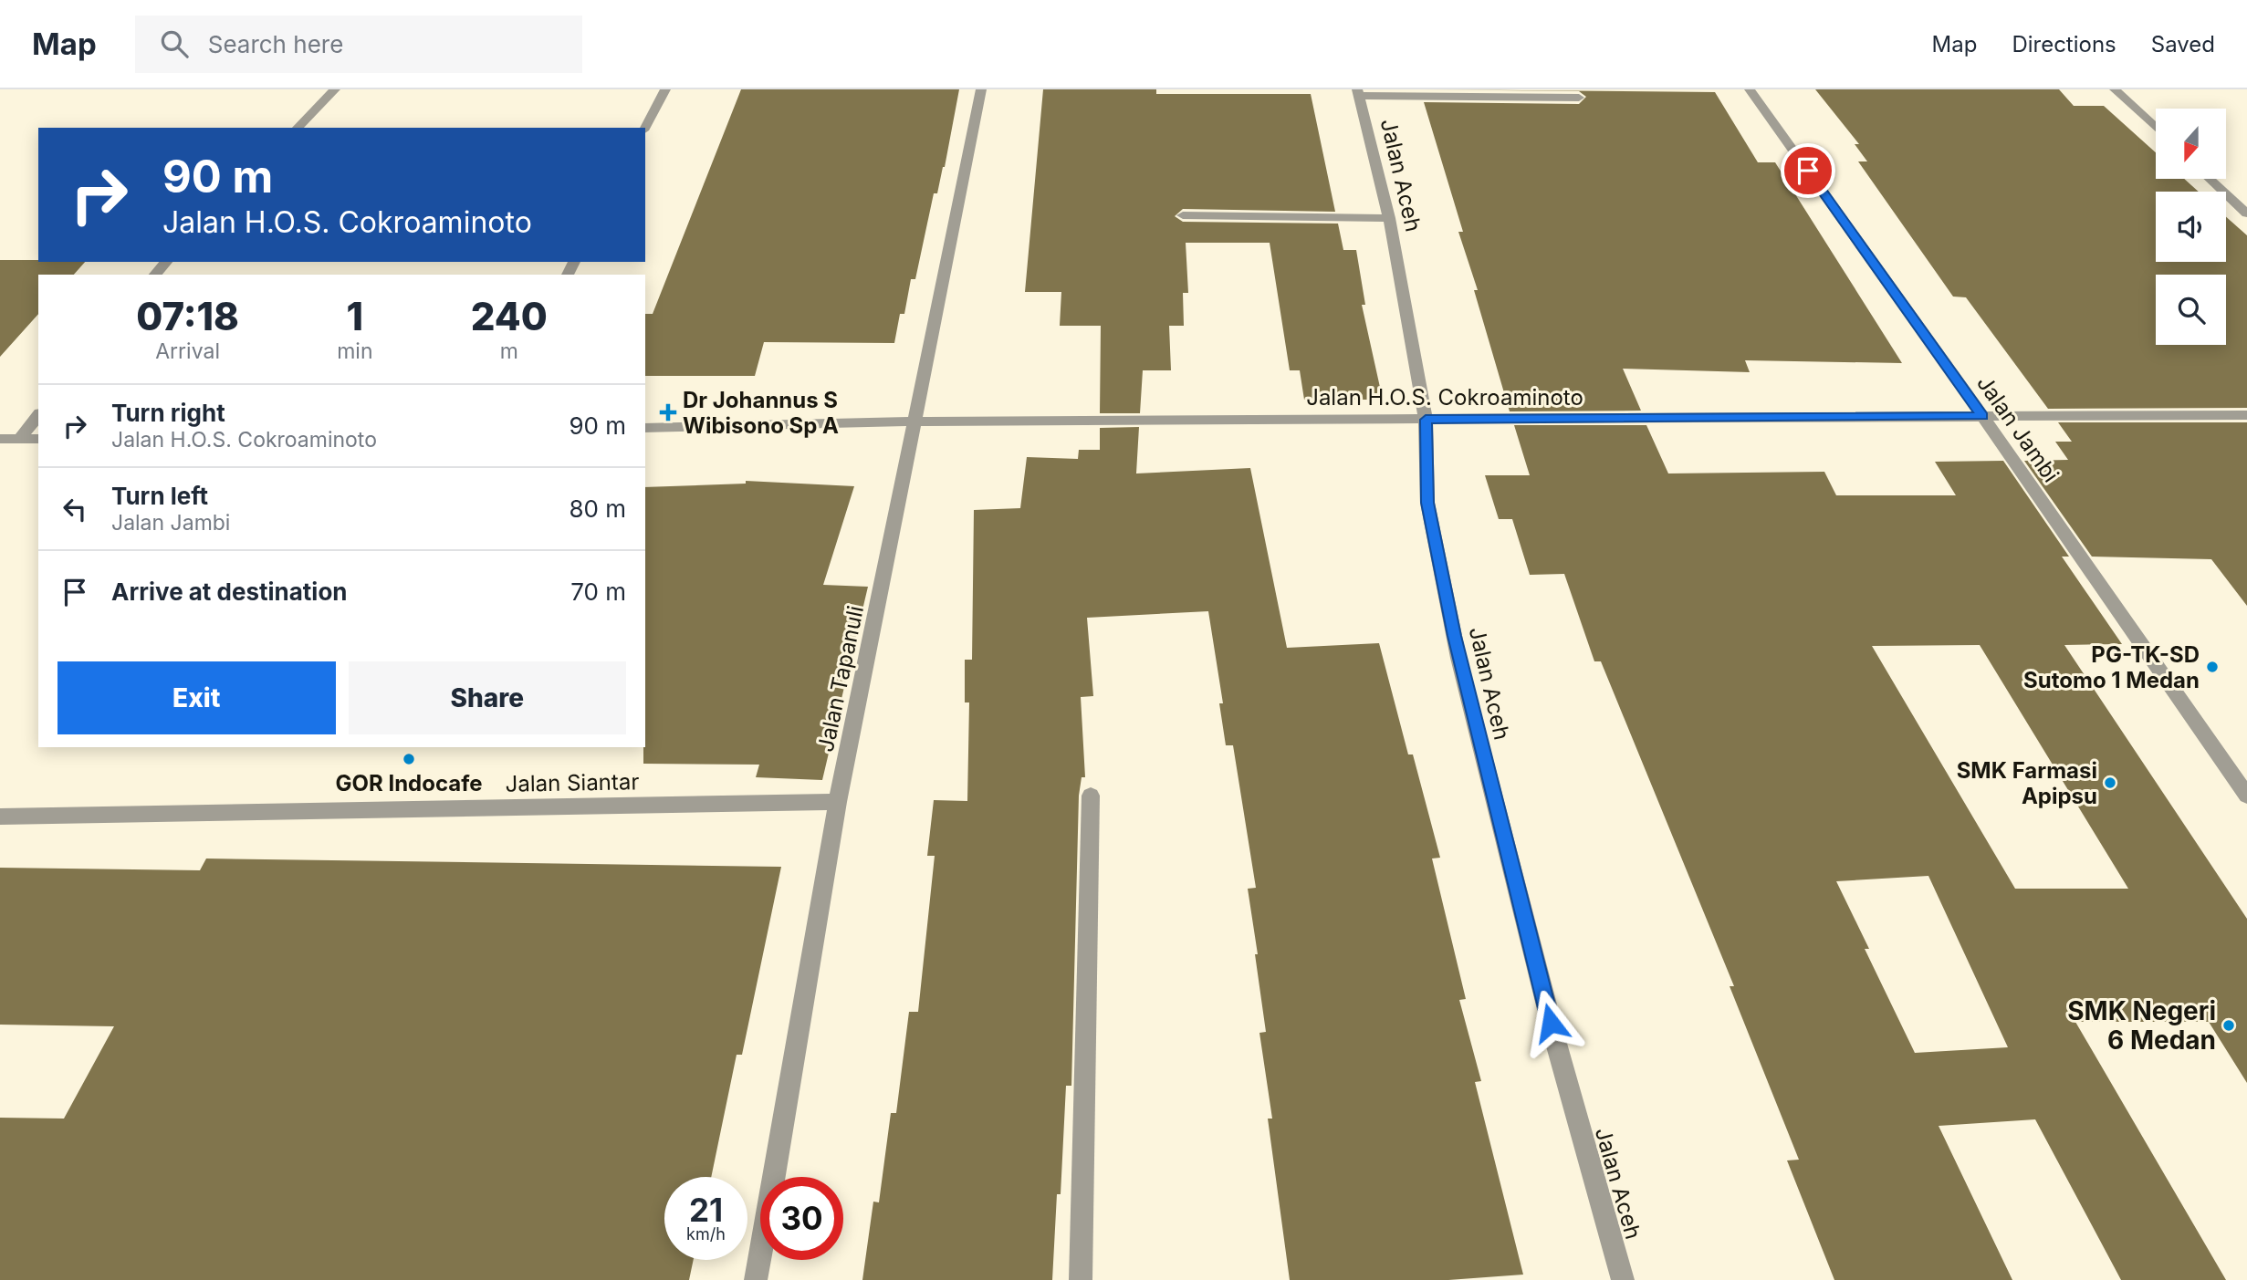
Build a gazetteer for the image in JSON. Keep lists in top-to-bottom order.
{
  "streets": {
    "street": [
      "Jalan Aceh",
      "Jalan H.O.S. Cokroaminoto",
      "Jalan Jambi",
      "Jalan Tapanuli",
      "Jalan Siantar"
    ]
  },
  "crossings": [
    ["Jalan Aceh", "Jalan H.O.S. Cokroaminoto"],
    ["Jalan H.O.S. Cokroaminoto", "Jalan Jambi"],
    ["Jalan H.O.S. Cokroaminoto", "Jalan Tapanuli"],
    ["Jalan Tapanuli", "Jalan Siantar"]
  ],
  "places": {
    "health": ["Dr Johannus S Wibisono Sp A"],
    "other": [
      "PG-TK-SD Sutomo 1 Medan",
      "GOR Indocafe",
      "SMK Farmasi Apipsu",
      "SMK Negeri 6 Medan"
    ]
  },
  "north": "bottom",
  "page": {
    "header": "Map",
    "search": "Search here",
    "nav": ["Map", "Directions", "Saved"],
    "turn": ["90 m", "Jalan H.O.S. Cokroaminoto"],
    "eta": [
      "07:18",
      "Arrival",
      "1",
      "min",
      "240",
      "m"
    ],
    "list": [
      {
        "name": "Turn right",
        "note": "Jalan H.O.S. Cokroaminoto",
        "value": "90 m"
      },
      {
        "name": "Turn left",
        "note": "Jalan Jambi",
        "value": "80 m"
      },
      {
        "name": "Arrive at destination",
        "value": "70 m"
      }
    ],
    "buttons": ["Exit", "Share"],
    "speed": "21 km/h",
    "limit": "30"
  }
}
